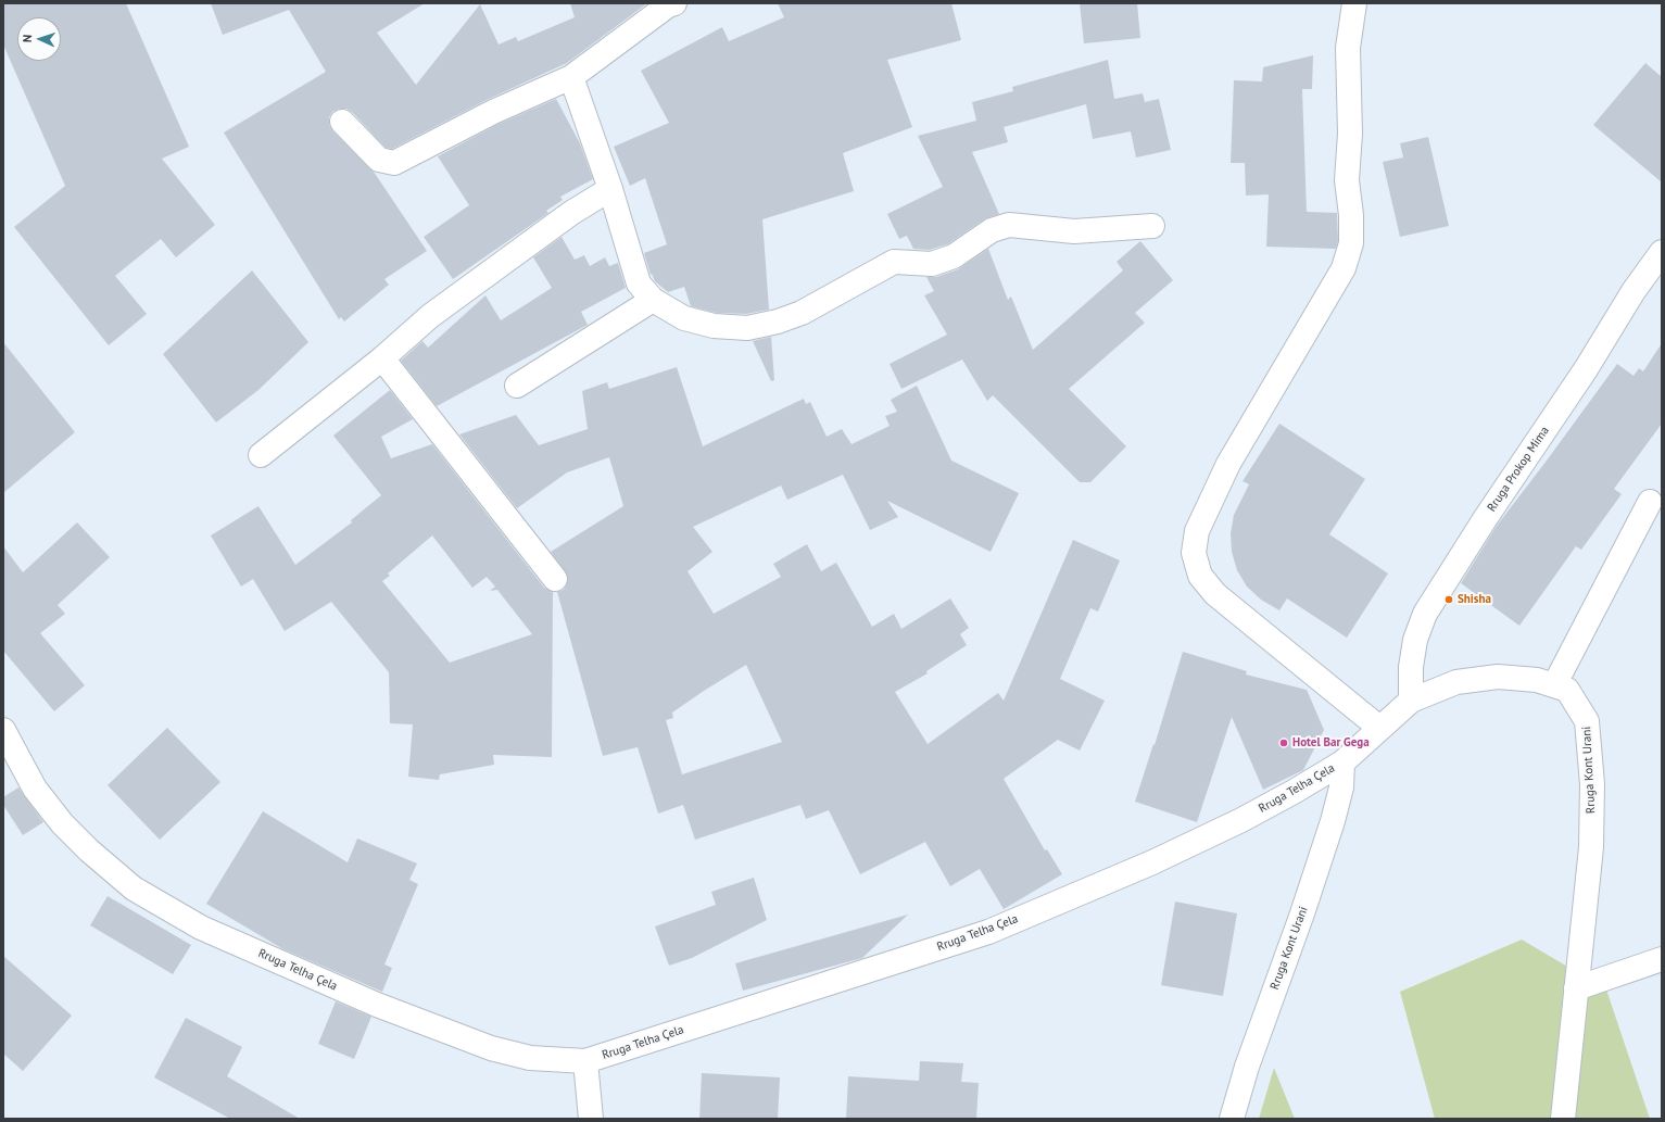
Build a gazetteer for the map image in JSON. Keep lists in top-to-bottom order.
{
  "streets": {
    "street": ["Rruga Prokop Mima", "Rruga Kont Urani", "Rruga Telha Çela"]
  },
  "crossings": [
    ["Rruga Prokop Mima", "Rruga Kont Urani"],
    ["Rruga Kont Urani", "Rruga Telha Çela"]
  ],
  "places": ["Shisha", "Hotel Bar Gega"],
  "north": "left"
}
